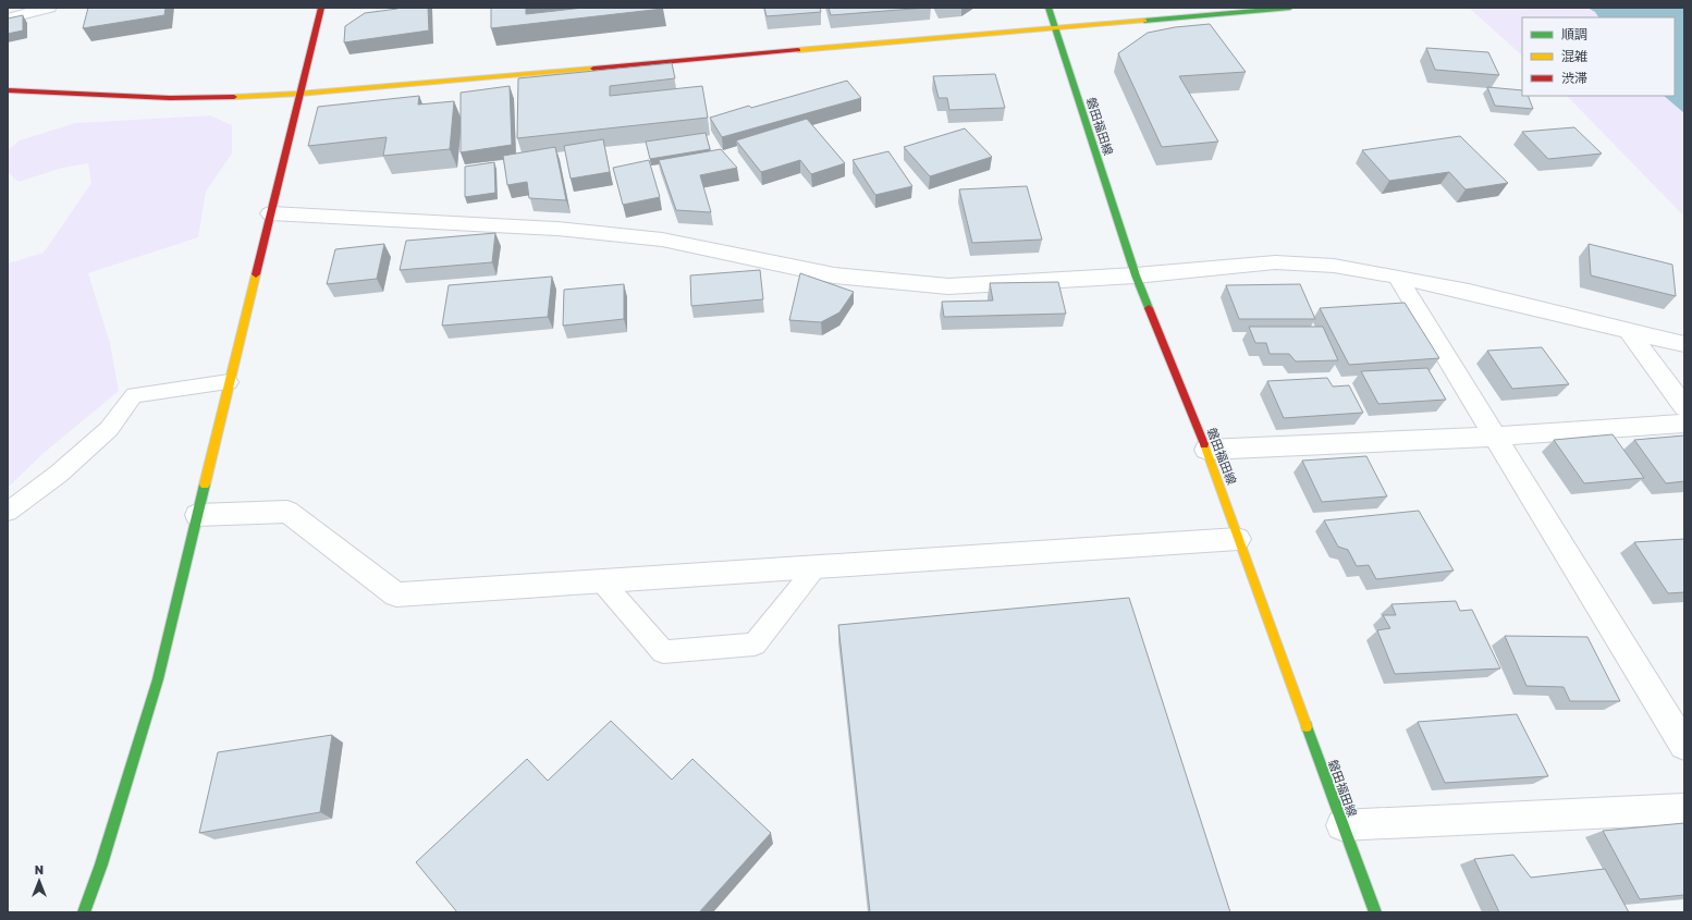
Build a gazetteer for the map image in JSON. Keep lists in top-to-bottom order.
{
  "streets": {
    "street": ["磐田福田線"]
  },
  "legend": ["順調", "混雑", "渋滞"],
  "north": "top"
}
